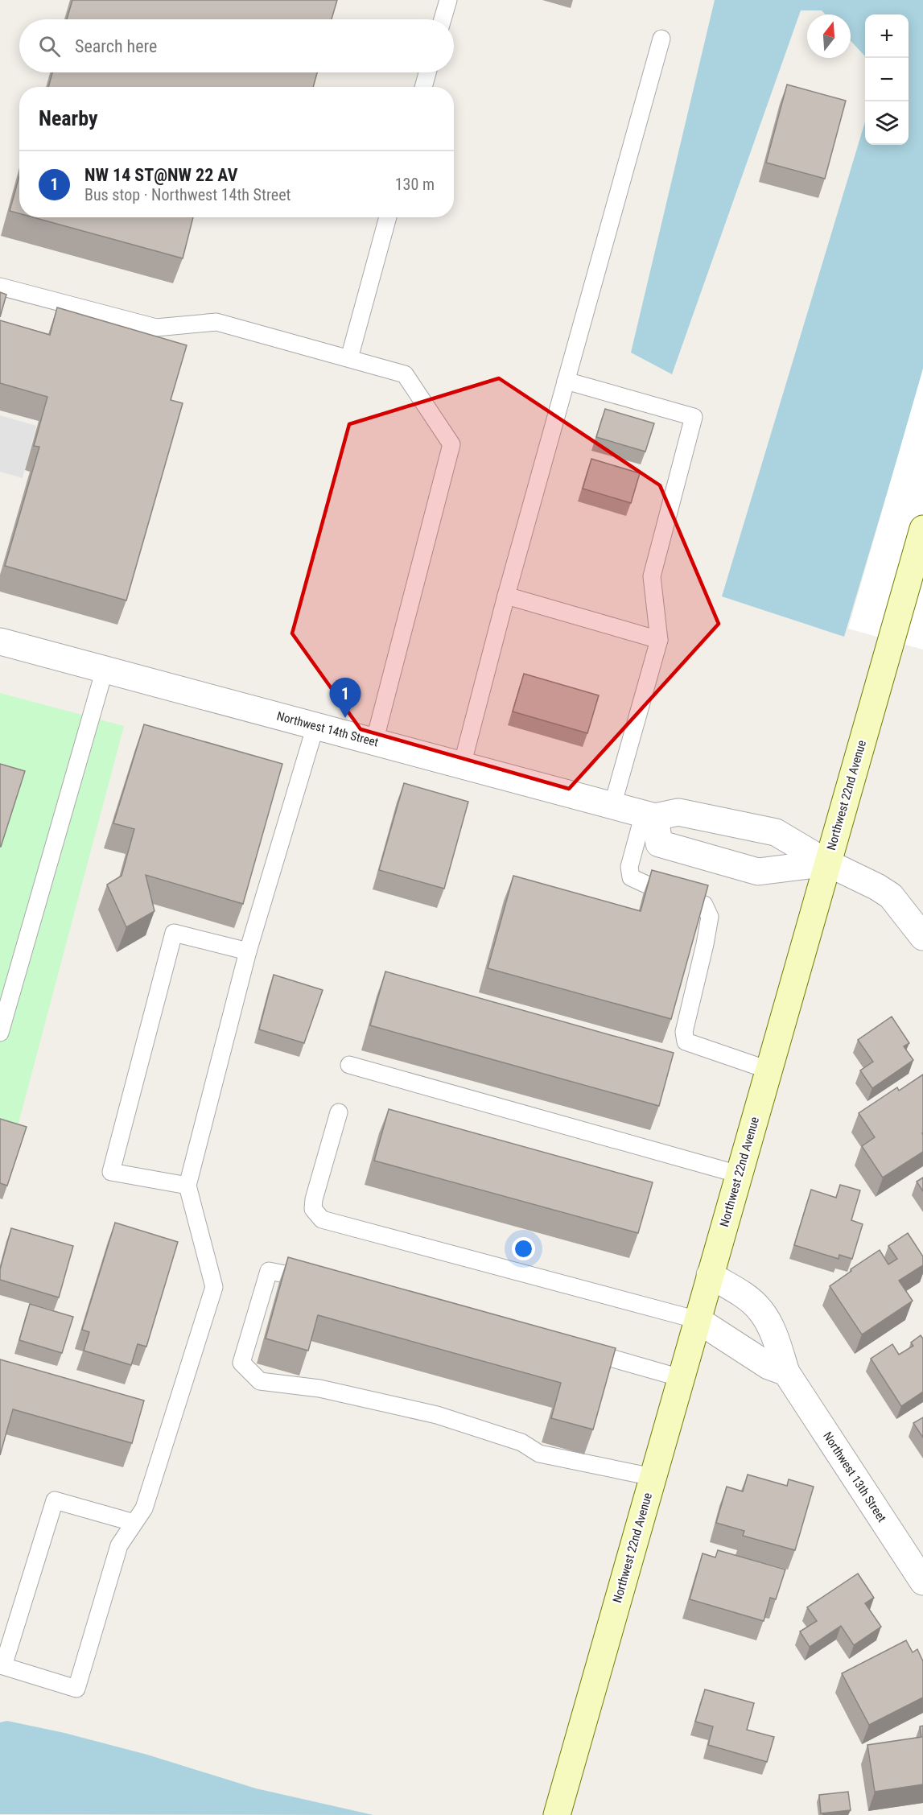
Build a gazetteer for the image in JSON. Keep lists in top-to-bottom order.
{
  "streets": {
    "main road": ["Northwest 22nd Avenue"],
    "street": ["Northwest 14th Street", "Northwest 13th Street"]
  },
  "crossings": [
    ["Northwest 14th Street", "Northwest 22nd Avenue"],
    ["Northwest 22nd Avenue", "Northwest 13th Street"]
  ],
  "north": "top",
  "page": {
    "map_buttons": ["+", "−"],
    "search": "Search here",
    "heading": "Nearby",
    "list": [
      {
        "mark": "1",
        "name": "NW 14 ST@NW 22 AV",
        "note": "Bus stop · Northwest 14th Street",
        "value": "130 m"
      }
    ],
    "pins": "1"
  }
}
